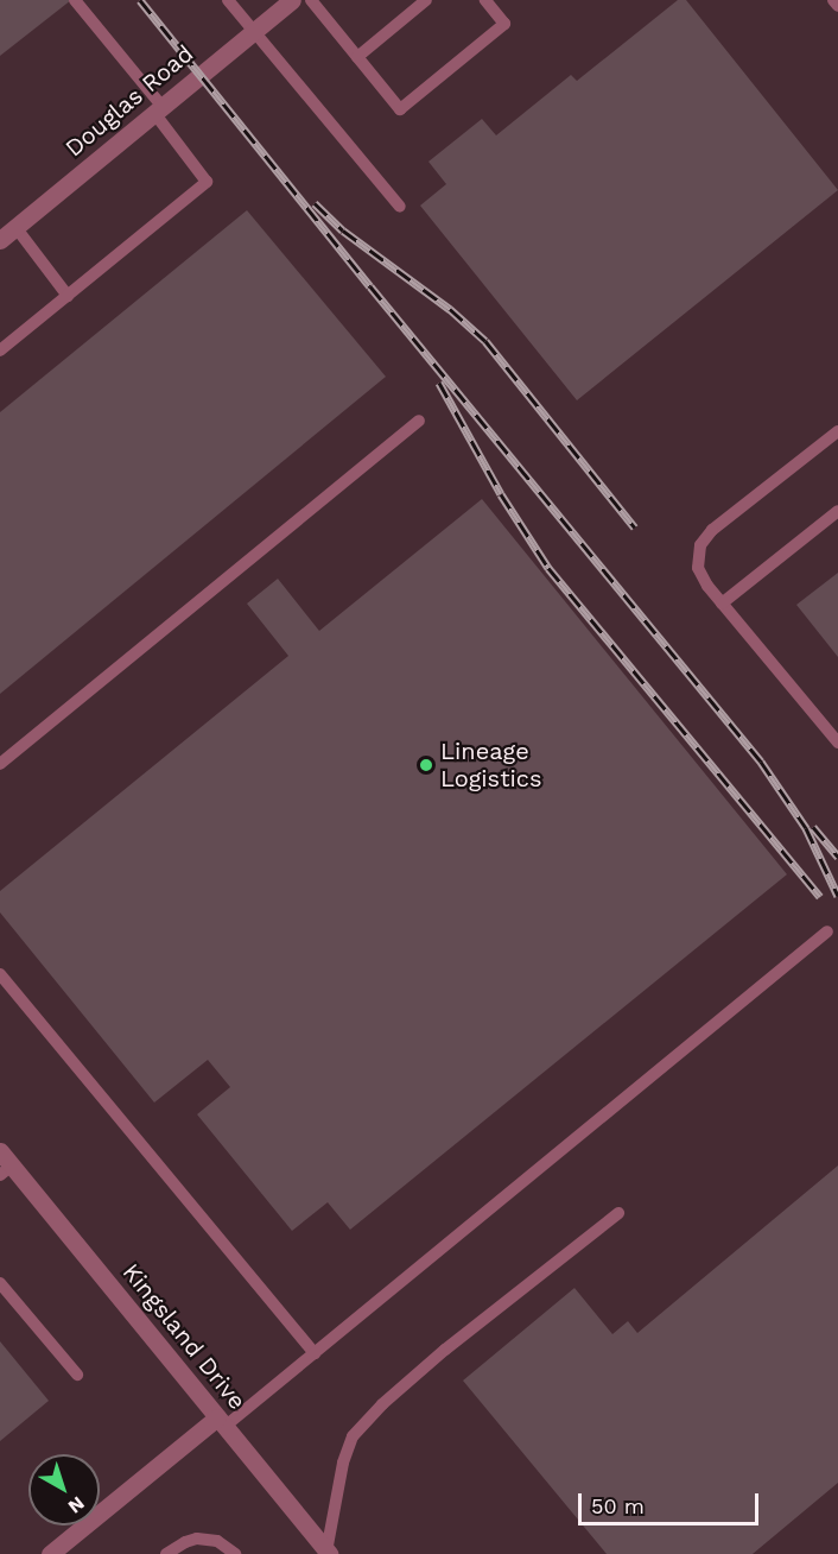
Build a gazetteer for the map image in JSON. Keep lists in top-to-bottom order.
{
  "streets": {
    "street": ["Douglas Road", "Kingsland Drive"]
  },
  "places": ["Lineage Logistics"],
  "scale_bar": "50 m",
  "north": "bottom right"
}
